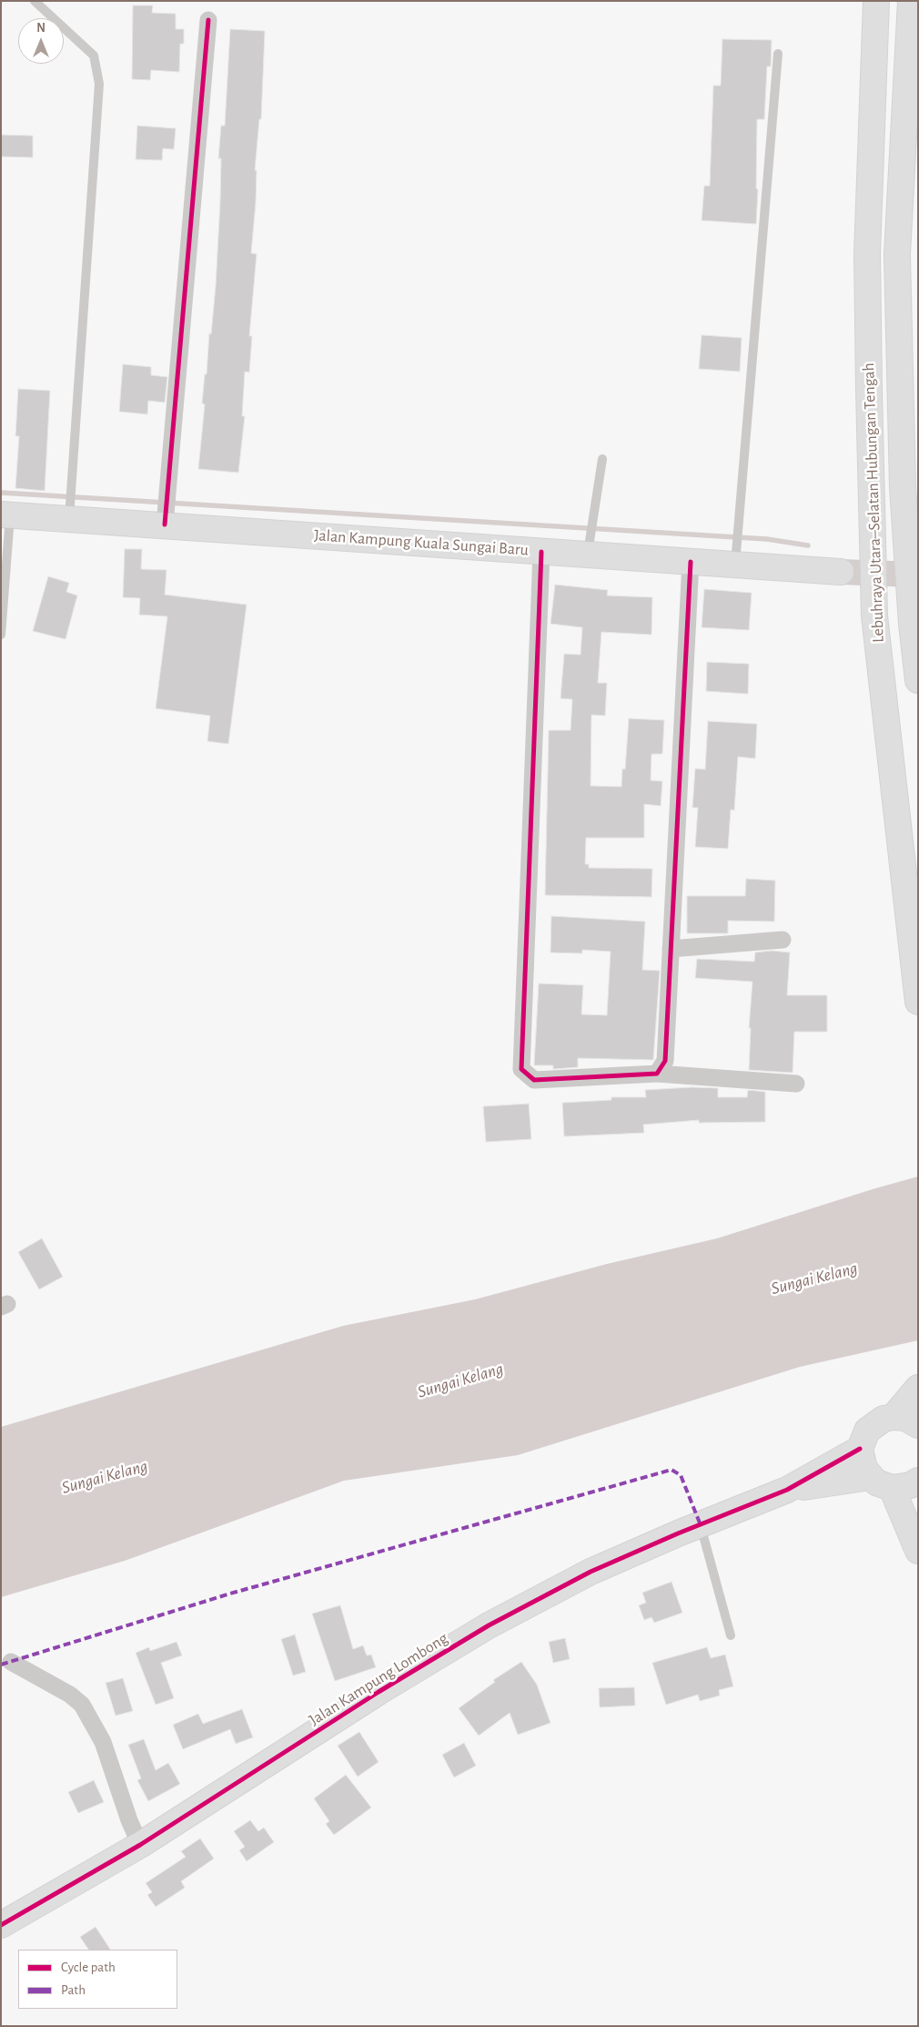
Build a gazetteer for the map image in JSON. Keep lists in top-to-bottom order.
{
  "streets": {
    "main road": ["Lebuhraya Utara–Selatan Hubungan Tengah", "Jalan Kampung Kuala Sungai Baru", "Jalan Kampung Lombong"]
  },
  "water": ["Sungai Kelang"],
  "legend": ["Cycle path", "Path"],
  "north": "top"
}
